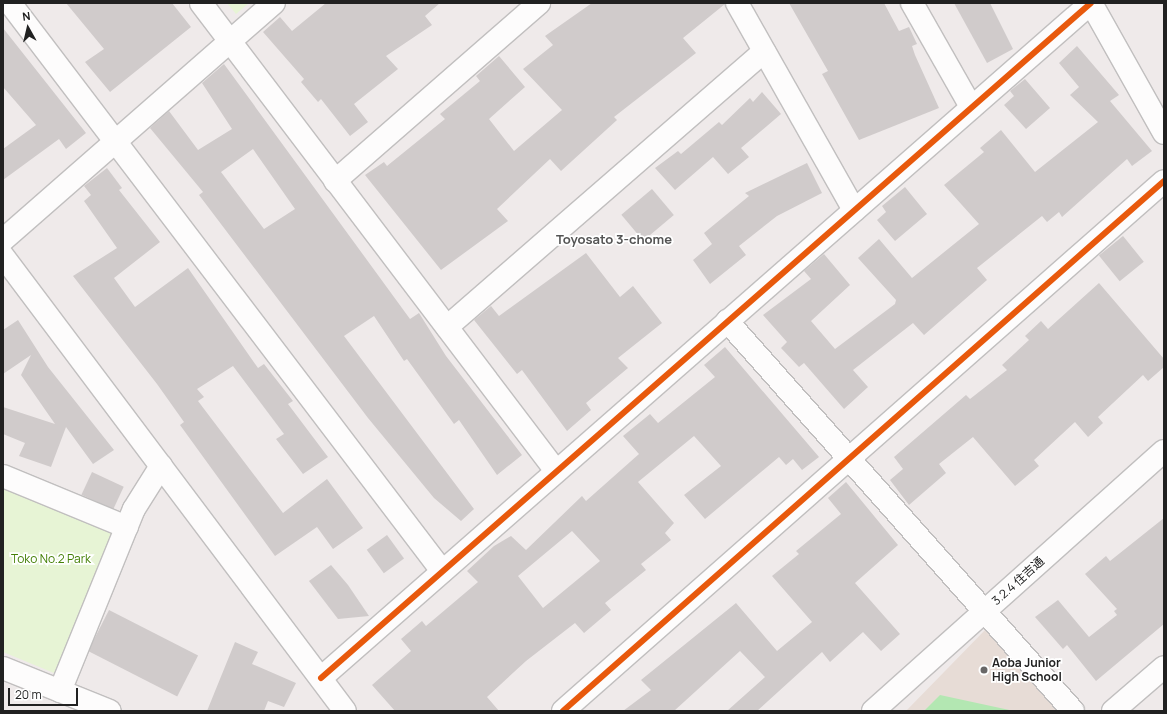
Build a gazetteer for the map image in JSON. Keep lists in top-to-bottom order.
{
  "streets": {
    "street": ["3.2.4 住吉通"]
  },
  "districts": ["Toyosato 3-chome"],
  "parks": ["Toko No.2 Park"],
  "places": ["Aoba Junior High School"],
  "scale_bar": "20 m",
  "north": "top"
}
